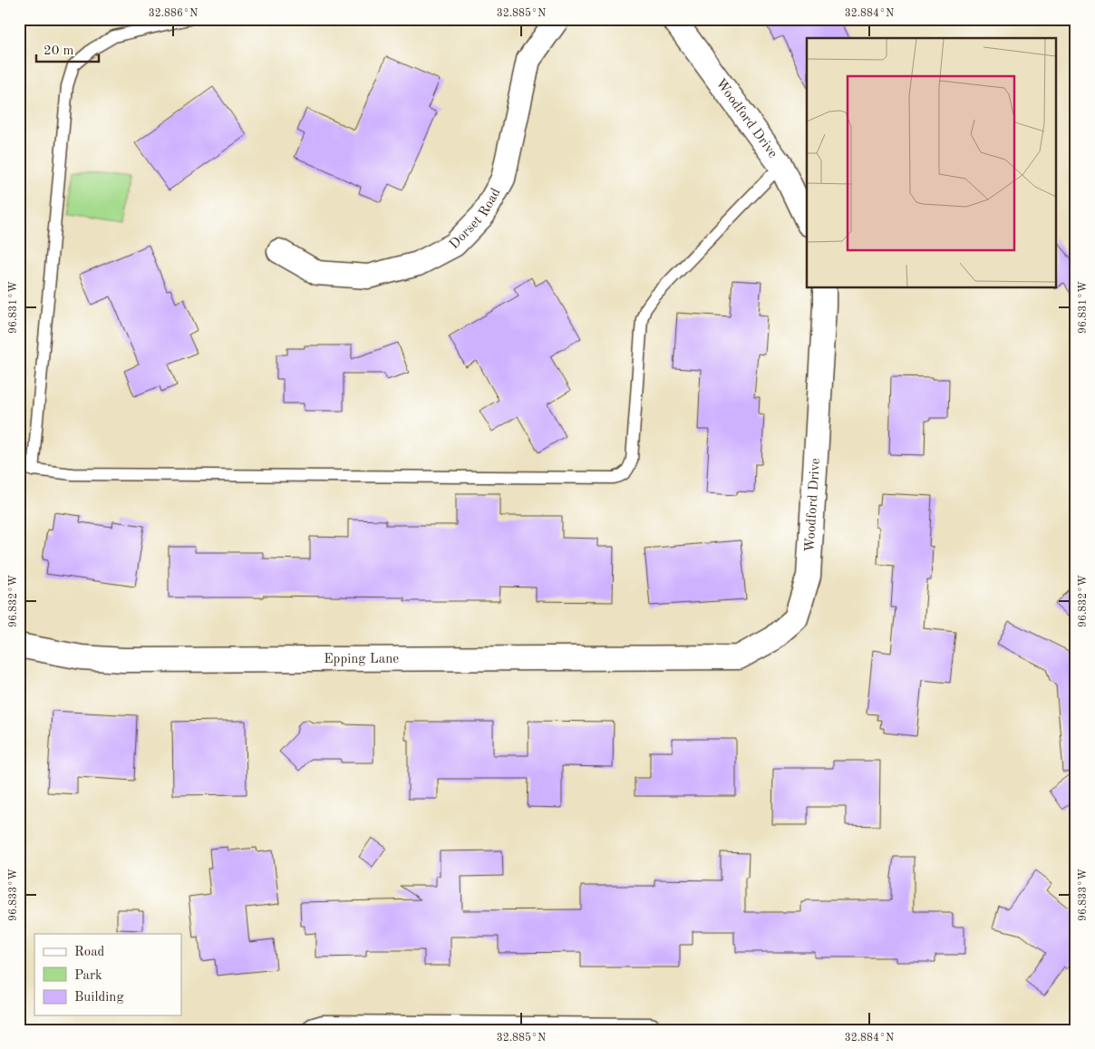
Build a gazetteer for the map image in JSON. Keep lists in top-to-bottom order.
{
  "streets": {
    "street": ["Woodford Drive", "Dorset Road", "Epping Lane"]
  },
  "crossings": [
    ["Woodford Drive", "Epping Lane"]
  ],
  "legend": ["Road", "Park", "Building"],
  "scale_bar": "20 m",
  "coordinates": [
    "32.886°N",
    "32.885°N",
    "32.884°N",
    "96.831°W",
    "96.832°W",
    "96.833°W"
  ]
}
